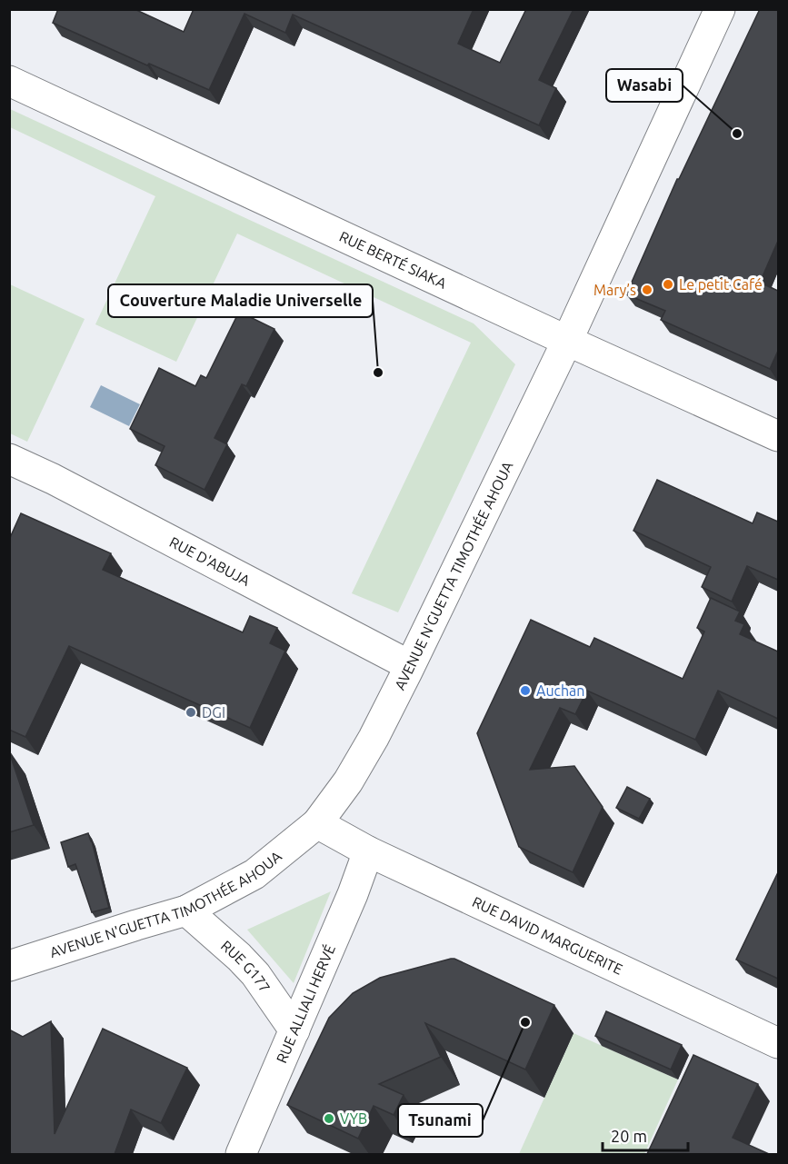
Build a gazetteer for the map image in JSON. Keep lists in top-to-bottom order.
{
  "streets": {
    "street": [
      "RUE BERTÉ SIAKA",
      "RUE D'ABUJA",
      "AVENUE N'GUETTA TIMOTHÉE AHOUA",
      "RUE DAVID MARGUERITE",
      "RUE G177",
      "RUE ALLIALI HERVÉ"
    ]
  },
  "crossings": [
    ["RUE BERTÉ SIAKA", "AVENUE N'GUETTA TIMOTHÉE AHOUA"],
    ["RUE D'ABUJA", "AVENUE N'GUETTA TIMOTHÉE AHOUA"],
    ["AVENUE N'GUETTA TIMOTHÉE AHOUA", "RUE DAVID MARGUERITE"],
    ["AVENUE N'GUETTA TIMOTHÉE AHOUA", "RUE G177"],
    ["RUE DAVID MARGUERITE", "RUE ALLIALI HERVÉ"],
    ["RUE G177", "RUE ALLIALI HERVÉ"]
  ],
  "places": [
    "Wasabi",
    "Le petit Café",
    "Mary’s",
    "Couverture Maladie Universelle",
    "Auchan",
    "DGI",
    "Tsunami",
    "VYB"
  ],
  "scale_bar": "20 m"
}
